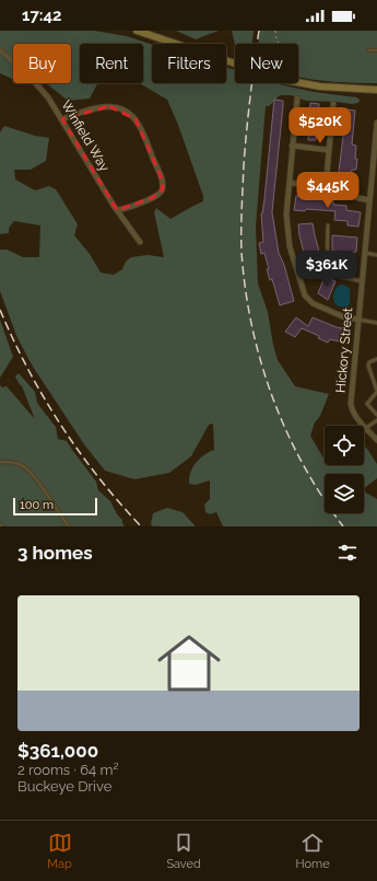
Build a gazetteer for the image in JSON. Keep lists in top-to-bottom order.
{
  "streets": {
    "street": ["Winfield Way", "Hickory Street"]
  },
  "scale_bar": "100 m",
  "page": {
    "status": "17:42",
    "chip": [
      "Buy",
      "Rent",
      "Filters",
      "New"
    ],
    "price": ["$520K", "$445K", "$361K"],
    "scale": "100 m",
    "heading": "3 homes",
    "list": [
      {
        "name": "$361,000",
        "note": "2 rooms · 64 m² · Buckeye Drive"
      }
    ],
    "tabs": ["Map", "Saved", "Home"]
  }
}
